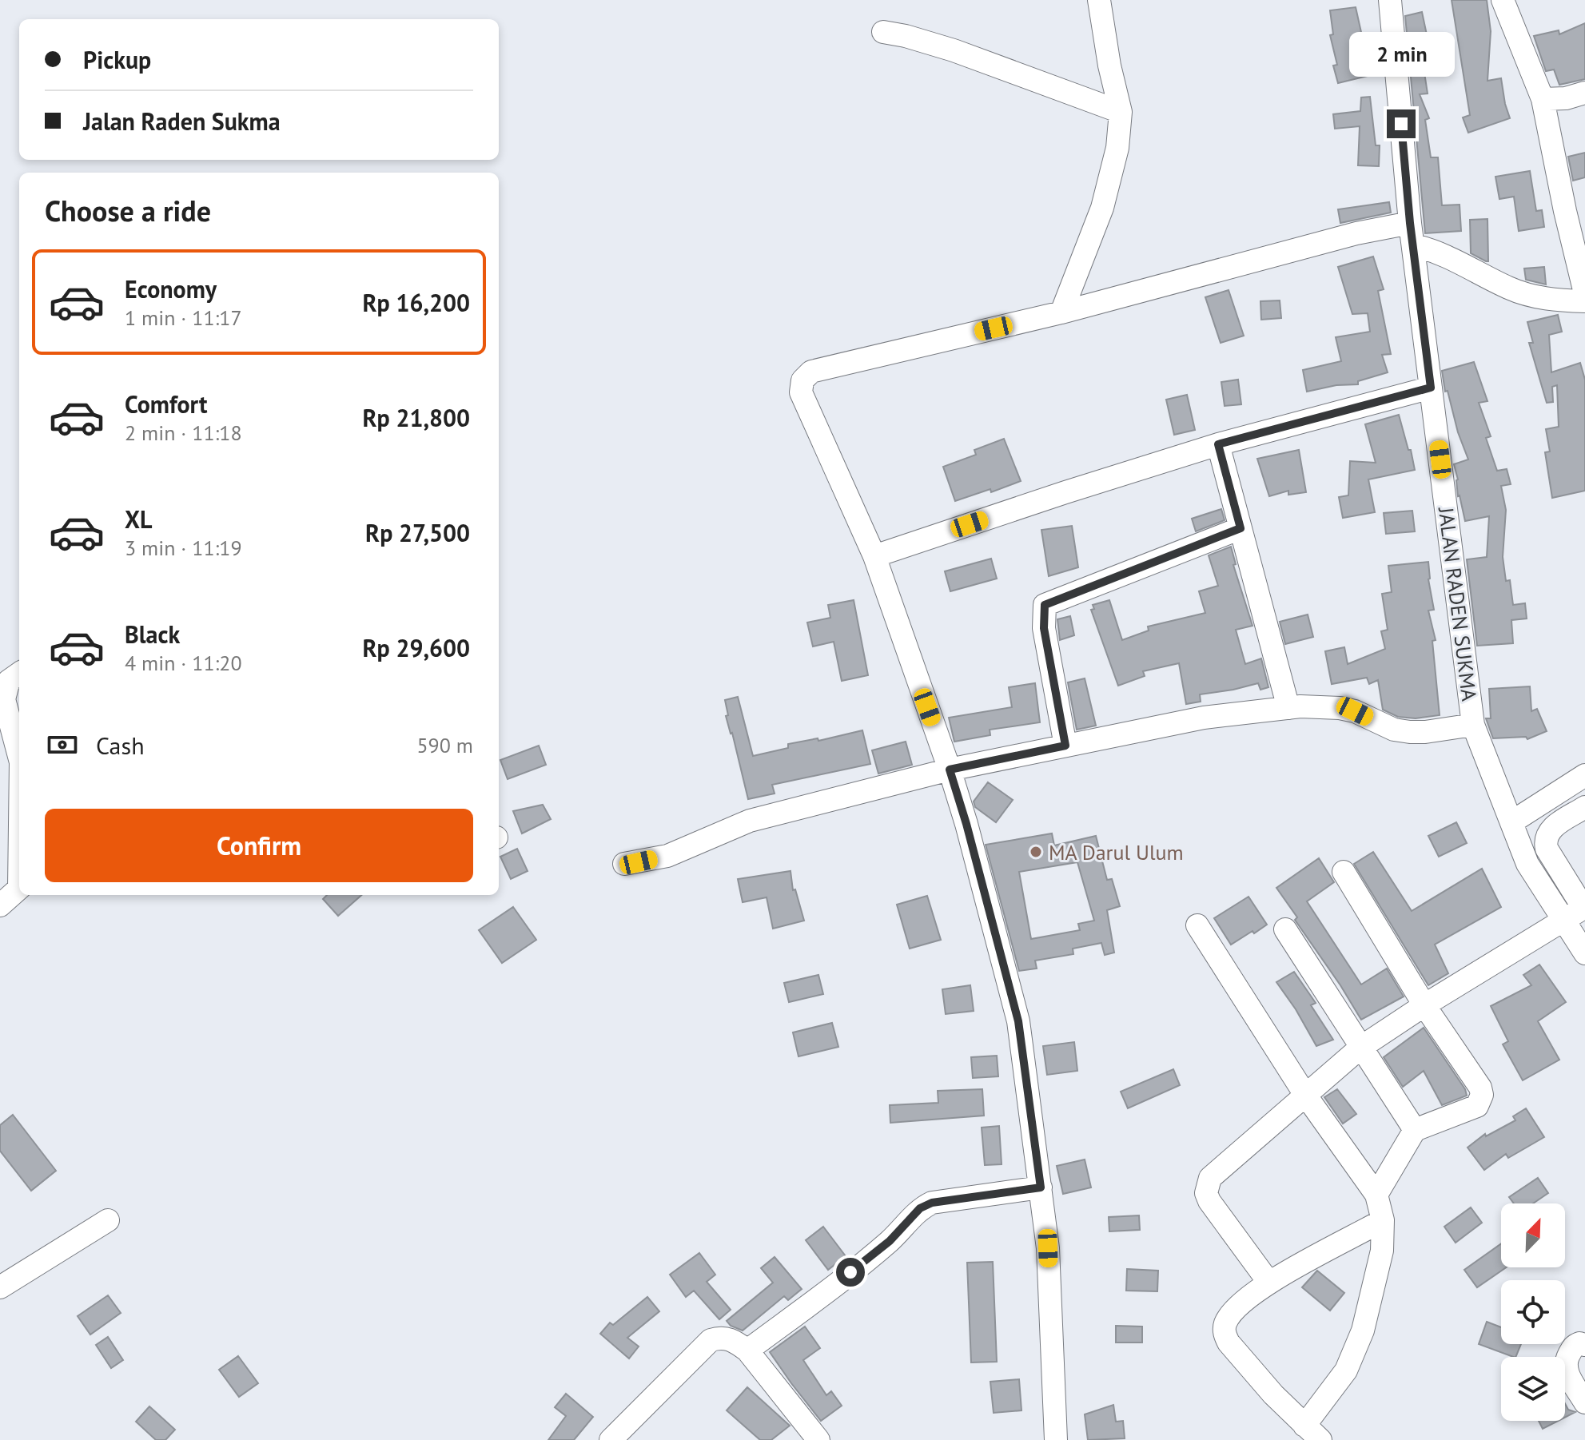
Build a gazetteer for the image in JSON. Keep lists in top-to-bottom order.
{
  "streets": {
    "street": ["JALAN RADEN SUKMA"]
  },
  "places": ["MA Darul Ulum"],
  "north": "top right",
  "page": {
    "banner": ["Pickup", "Jalan Raden Sukma"],
    "bubble": "2 min",
    "heading": "Choose a ride",
    "list": [
      {
        "name": "Economy",
        "note": "1 min · 11:17",
        "value": "Rp 16,200"
      },
      {
        "name": "Comfort",
        "note": "2 min · 11:18",
        "value": "Rp 21,800"
      },
      {
        "name": "XL",
        "note": "3 min · 11:19",
        "value": "Rp 27,500"
      },
      {
        "name": "Black",
        "note": "4 min · 11:20",
        "value": "Rp 29,600"
      }
    ],
    "pay": ["Cash", "590 m"],
    "buttons": "Confirm"
  }
}
